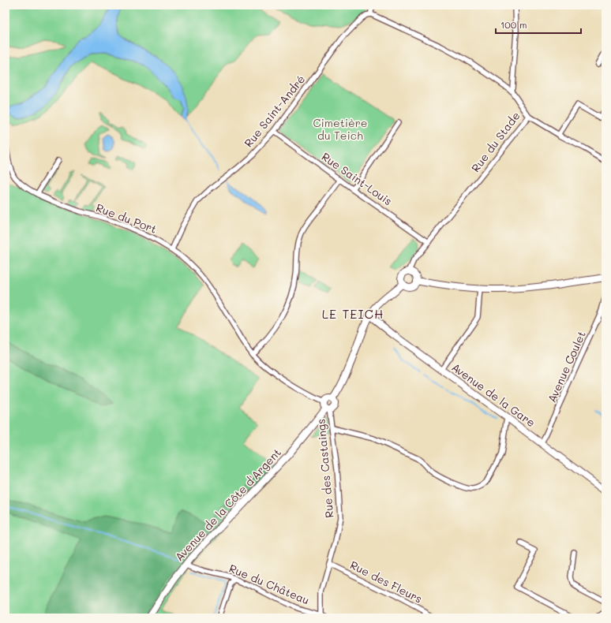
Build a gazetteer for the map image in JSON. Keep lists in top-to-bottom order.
{
  "streets": {
    "main road": ["Avenue de la Gare", "Avenue de la Côte d'Argent"],
    "street": [
      "Rue Saint-André",
      "Rue du Stade",
      "Rue Saint-Louis",
      "Rue du Port",
      "Avenue Coulet",
      "Rue des Castaings",
      "Rue des Fleurs",
      "Rue du Château"
    ]
  },
  "crossings": [
    ["Rue Saint-André", "Rue Saint-Louis"],
    ["Rue Saint-André", "Rue du Port"],
    ["Rue du Stade", "Rue Saint-Louis"],
    ["Rue du Port", "Rue des Castaings"],
    ["Rue du Port", "Avenue de la Côte d'Argent"],
    ["Avenue Coulet", "Avenue de la Gare"],
    ["Rue des Castaings", "Avenue de la Côte d'Argent"],
    ["Rue des Castaings", "Rue des Fleurs"],
    ["Rue des Castaings", "Rue du Château"],
    ["Avenue de la Côte d'Argent", "Rue du Château"]
  ],
  "districts": ["LE TEICH"],
  "parks": ["Cimetière du Teich"],
  "scale_bar": "100 m"
}
